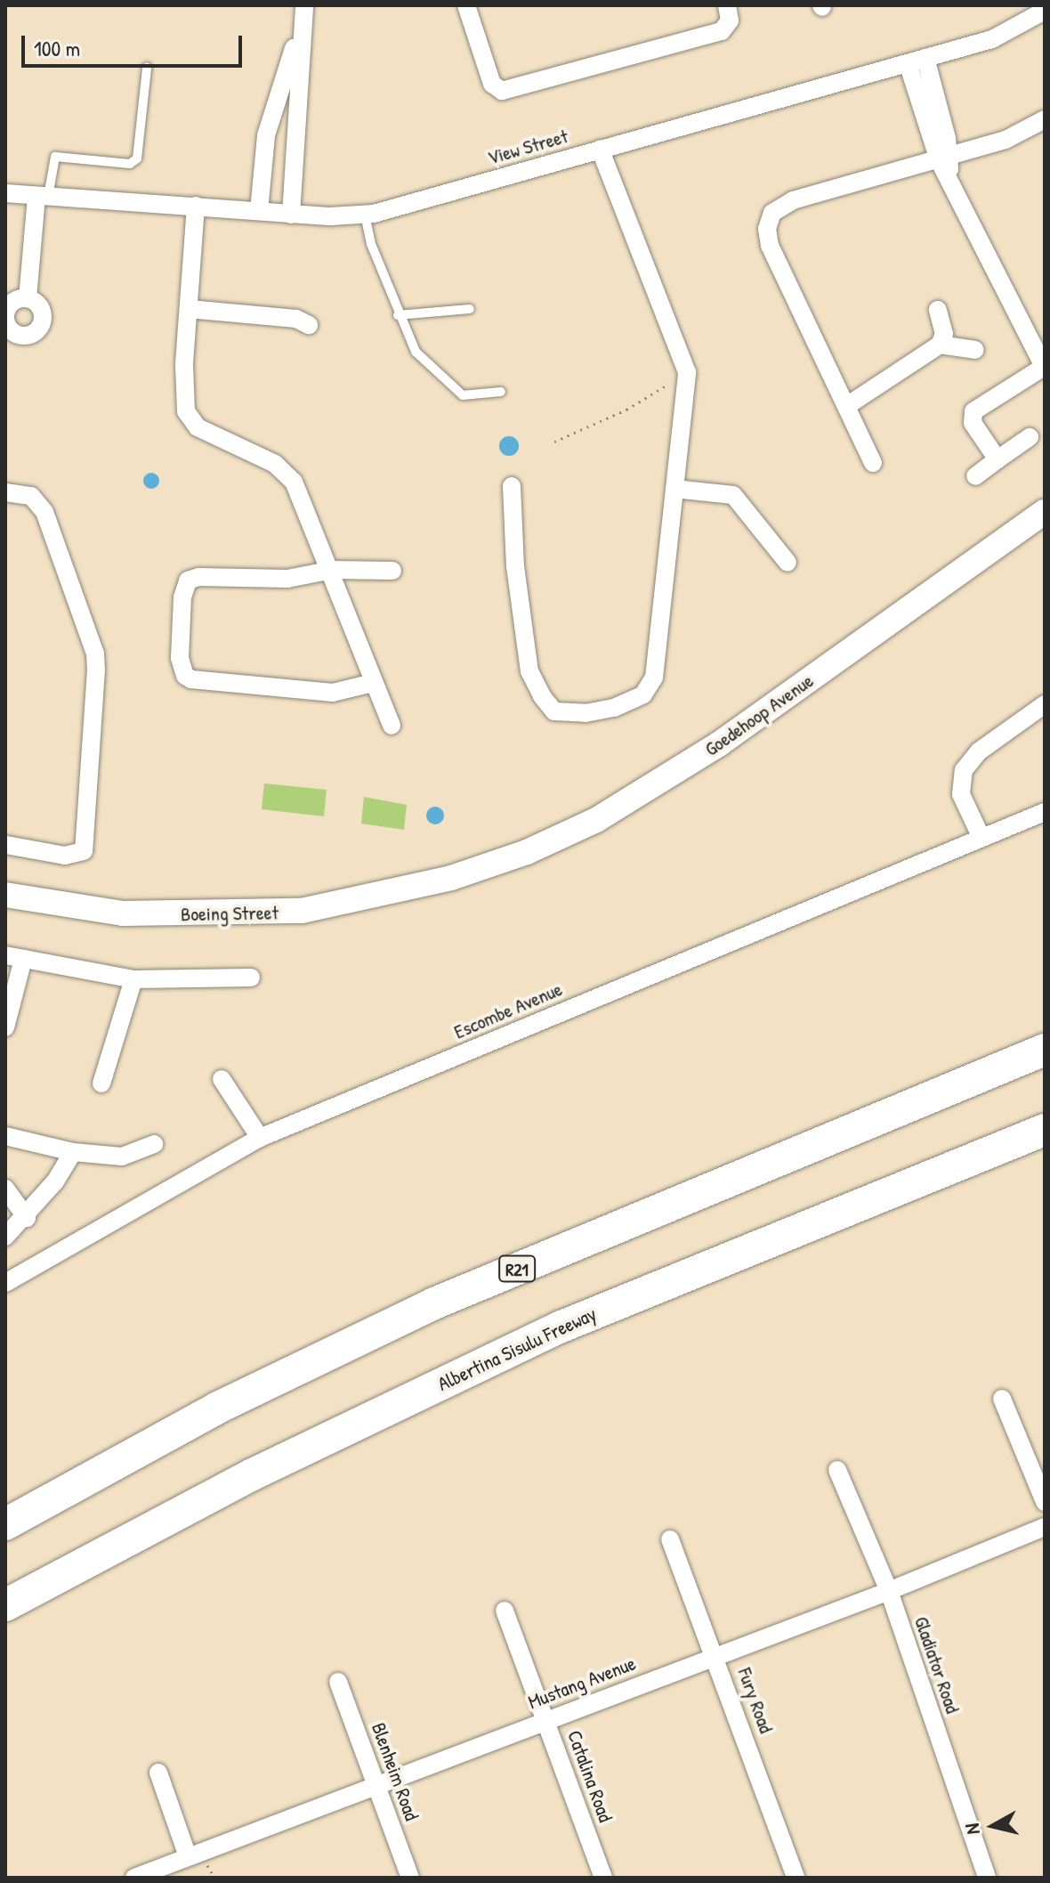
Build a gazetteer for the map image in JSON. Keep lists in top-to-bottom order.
{
  "streets": {
    "highway": ["R21", "Albertina Sisulu Freeway"],
    "main road": ["Goedehoop Avenue", "Boeing Street"],
    "street": [
      "View Street",
      "Escombe Avenue",
      "Gladiator Road",
      "Mustang Avenue",
      "Fury Road",
      "Blenheim Road",
      "Catalina Road"
    ]
  },
  "crossings": [
    ["Goedehoop Avenue", "Boeing Street"],
    ["Gladiator Road", "Mustang Avenue"],
    ["Mustang Avenue", "Fury Road"],
    ["Mustang Avenue", "Blenheim Road"],
    ["Mustang Avenue", "Catalina Road"]
  ],
  "scale_bar": "100 m",
  "north": "left"
}
